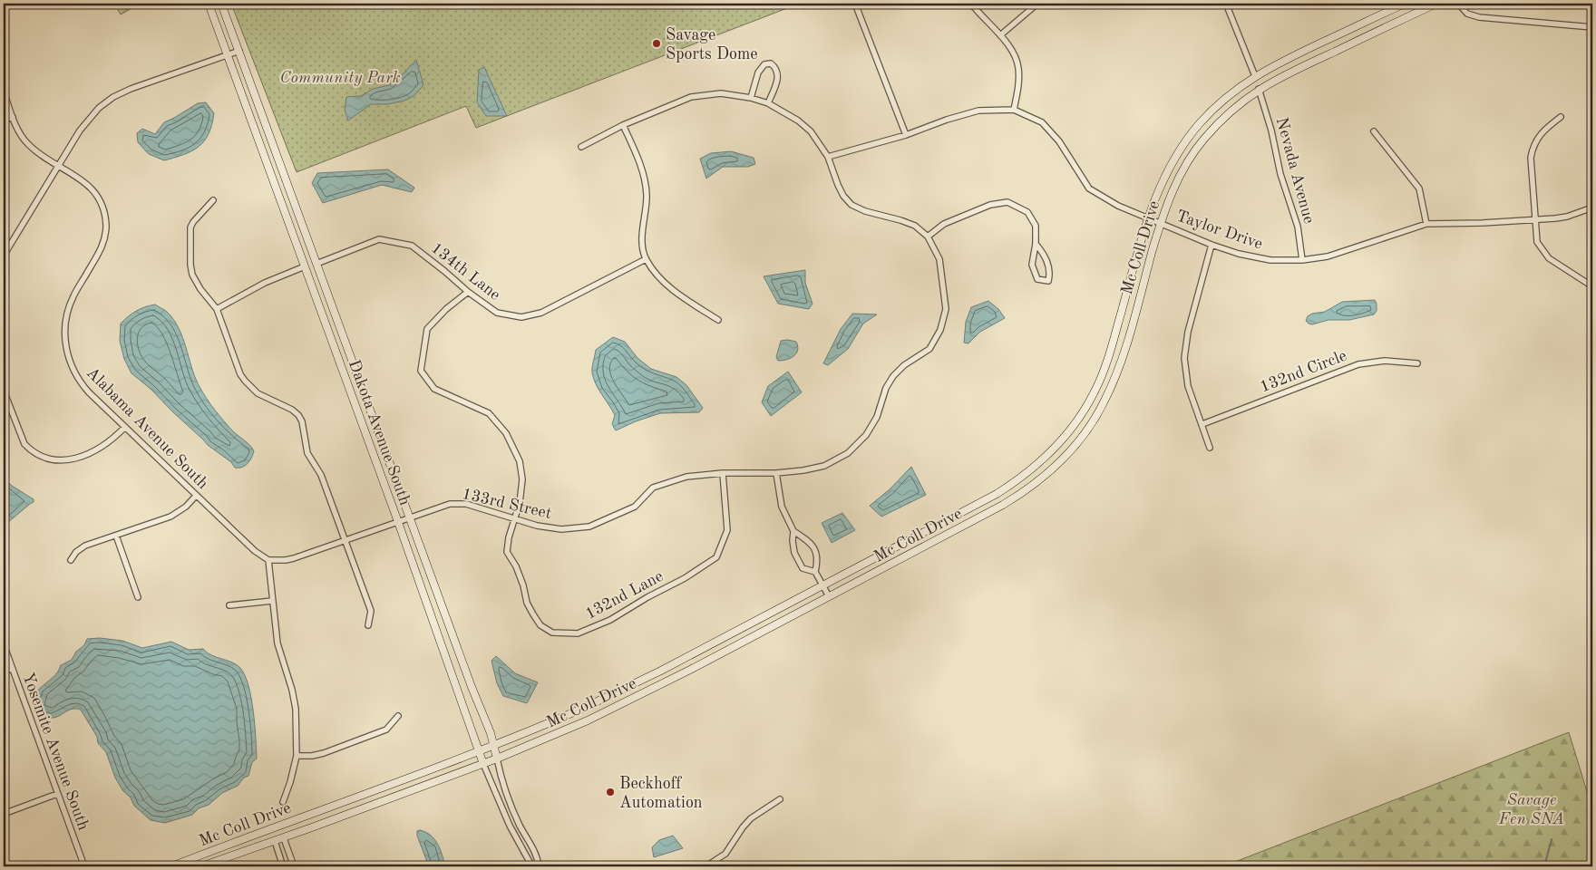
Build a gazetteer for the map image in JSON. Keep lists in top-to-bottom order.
{
  "streets": {
    "main road": ["Mc Coll Drive", "Dakota Avenue South"],
    "street": [
      "Nevada Avenue",
      "Taylor Drive",
      "134th Lane",
      "132nd Circle",
      "Alabama Avenue South",
      "133rd Street",
      "132nd Lane",
      "Yosemite Avenue South"
    ]
  },
  "crossings": [
    ["Nevada Avenue", "Taylor Drive"],
    ["Nevada Avenue", "Mc Coll Drive"],
    ["Taylor Drive", "Mc Coll Drive"],
    ["Mc Coll Drive", "Dakota Avenue South"],
    ["134th Lane", "Dakota Avenue South"],
    ["134th Lane", "132nd Lane"],
    ["Alabama Avenue South", "133rd Street"],
    ["Dakota Avenue South", "133rd Street"],
    ["133rd Street", "132nd Lane"]
  ],
  "parks": ["Community Park", "Savage Fen SNA"],
  "places": ["Savage Sports Dome", "Beckhoff Automation"]
}
